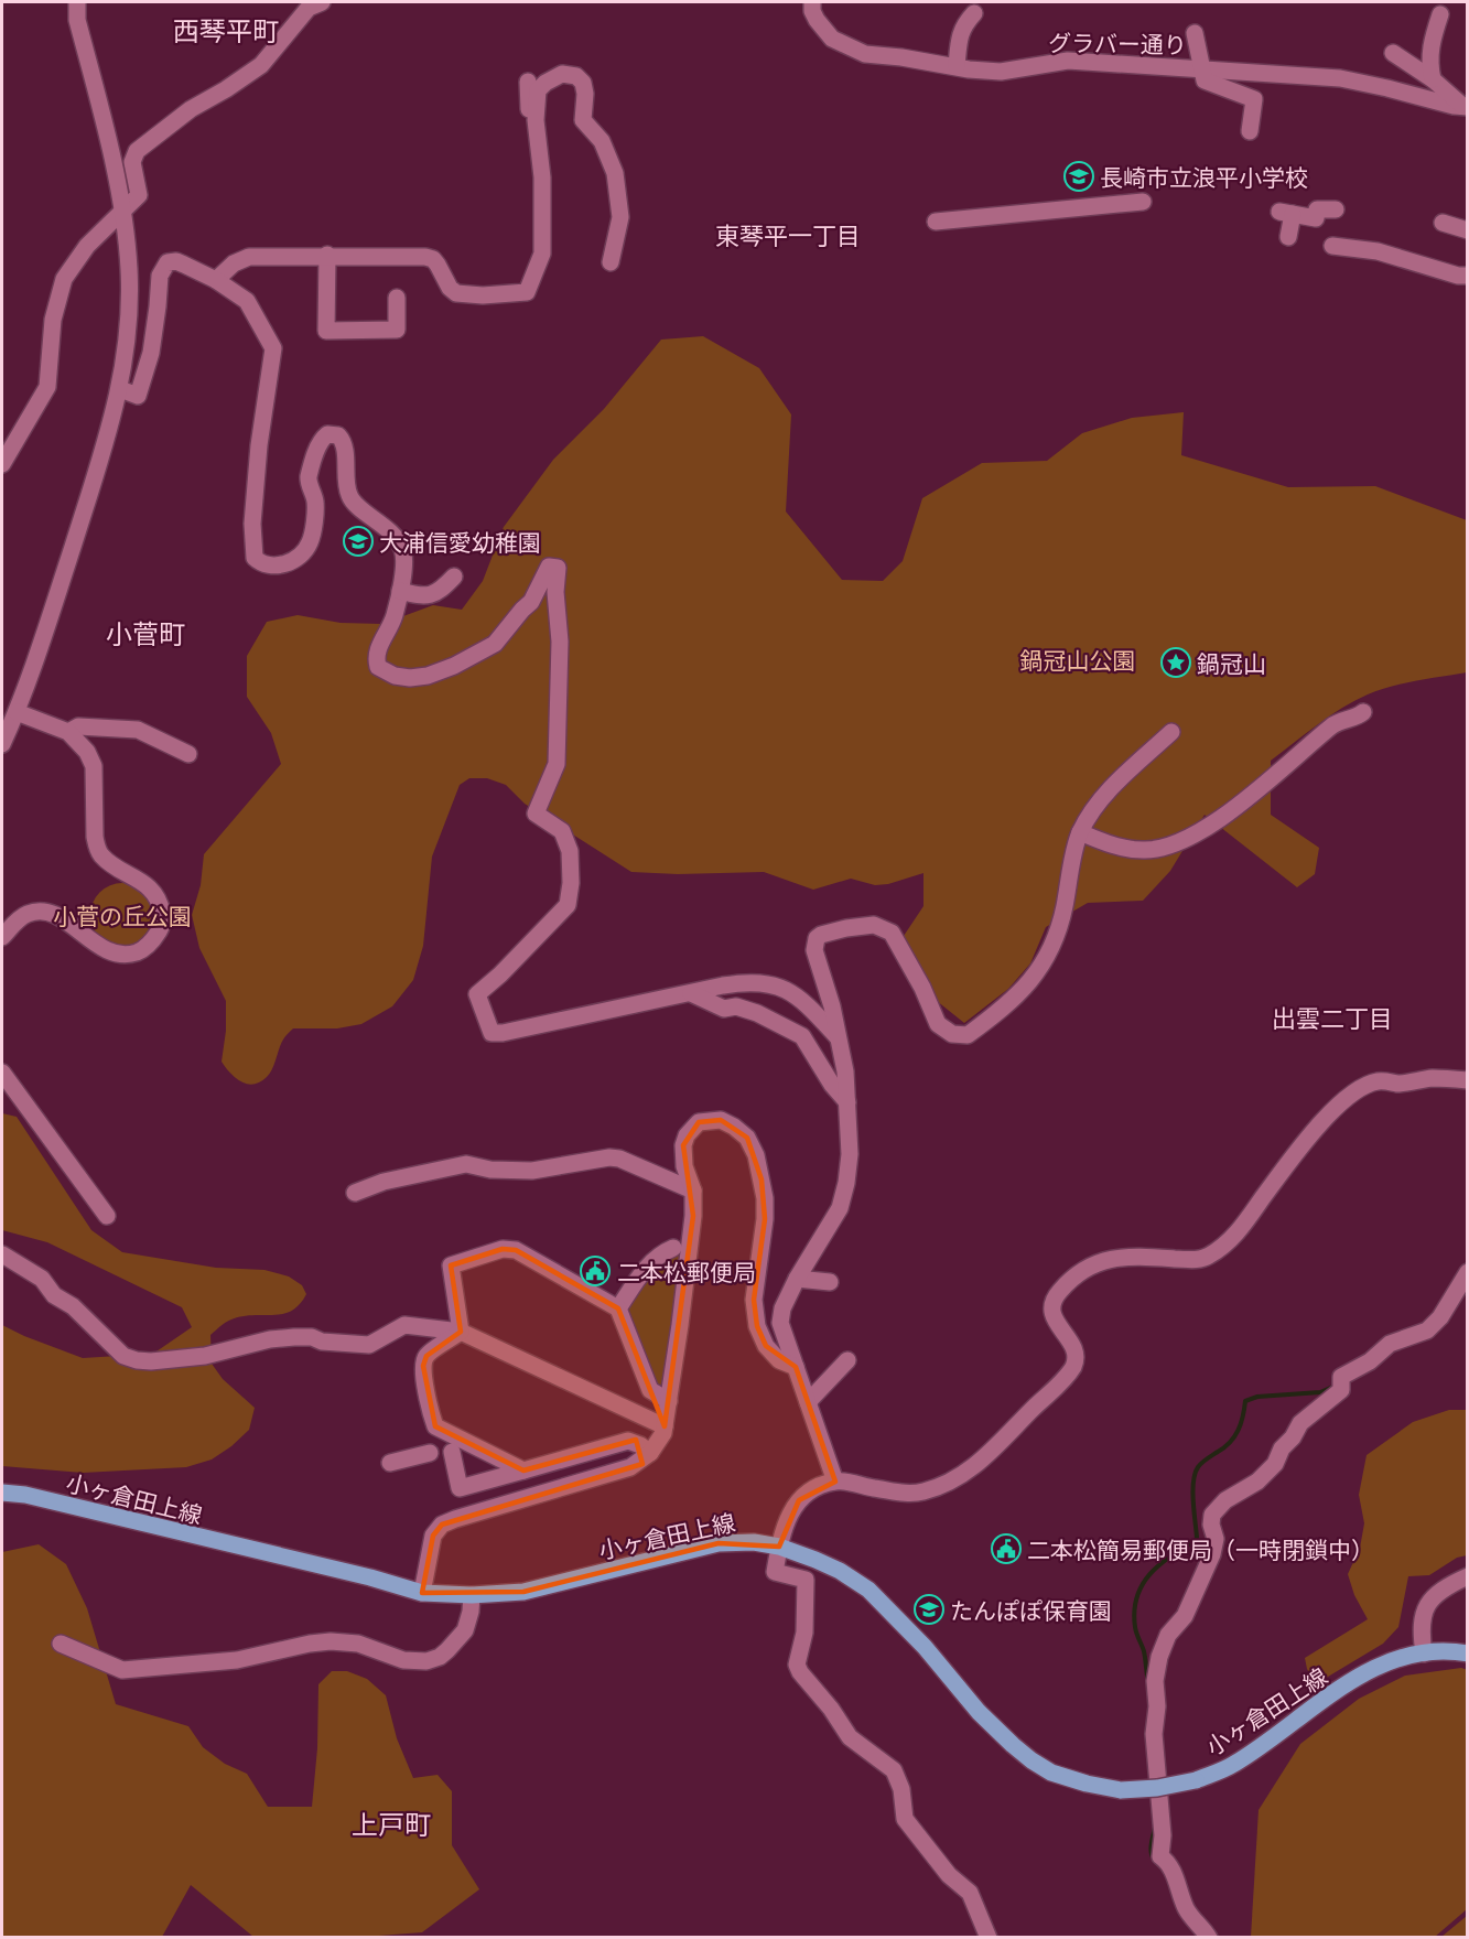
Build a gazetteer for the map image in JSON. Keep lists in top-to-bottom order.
{
  "streets": {
    "main road": ["小ヶ倉田上線"],
    "street": ["グラバー通り"]
  },
  "districts": [
    "西琴平町",
    "東琴平一丁目",
    "小菅町",
    "出雲二丁目",
    "上戸町"
  ],
  "parks": ["鍋冠山公園", "小菅の丘公園"],
  "places": {
    "school or university": ["長崎市立浪平小学校", "大浦信愛幼稚園", "たんぽぽ保育園"],
    "place": ["鍋冠山"],
    "public building": ["二本松郵便局", "二本松簡易郵便局（一時閉鎖中）"]
  }
}
